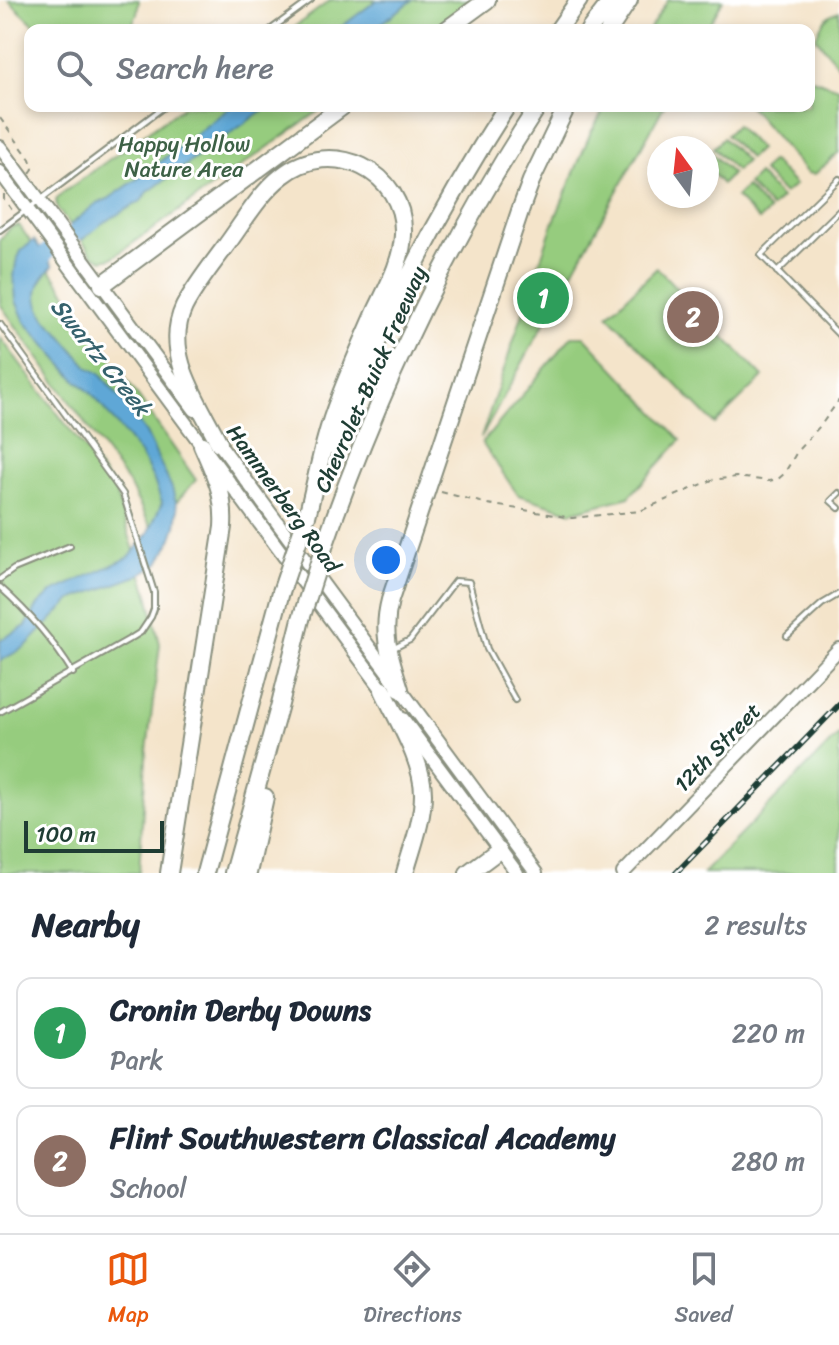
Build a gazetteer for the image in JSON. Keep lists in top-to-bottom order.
{
  "streets": {
    "highway": ["Chevrolet-Buick Freeway"],
    "street": ["Hammerberg Road", "12th Street"]
  },
  "water": ["Swartz Creek"],
  "parks": ["Happy Hollow Nature Area"],
  "scale_bar": "100 m",
  "north": "top",
  "page": {
    "search": "Search here",
    "pins": ["1", "2"],
    "scale": "100 m",
    "heading": ["Nearby", "2 results"],
    "list": [
      {
        "mark": "1",
        "name": "Cronin Derby Downs",
        "note": "Park",
        "value": "220 m"
      },
      {
        "mark": "2",
        "name": "Flint Southwestern Classical Academy",
        "note": "School",
        "value": "280 m"
      }
    ],
    "nav": ["Map", "Directions", "Saved"]
  }
}
